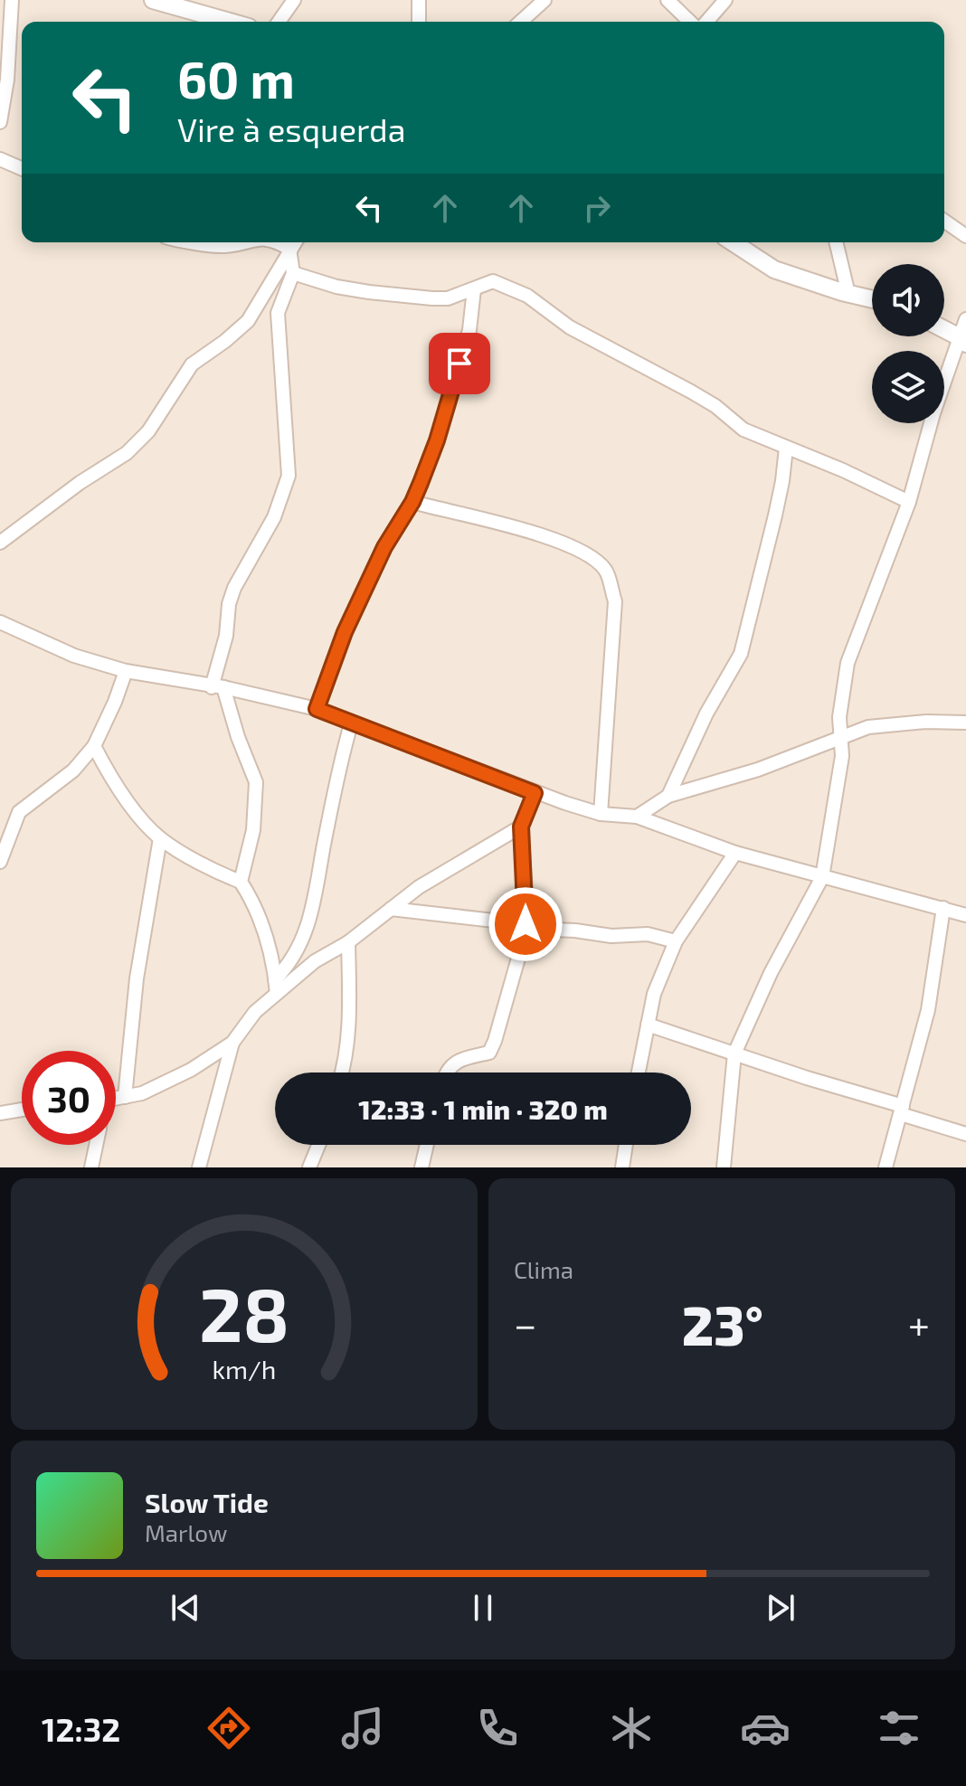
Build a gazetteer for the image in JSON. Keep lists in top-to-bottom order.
{
  "page": {
    "turn": ["60 m", "Vire à esquerda"],
    "limit": "30",
    "trip": "12:33 · 1 min · 320 m",
    "tile": "Clima",
    "heat": ["−", "23°", "+"],
    "song": ["Slow Tide", "Marlow"],
    "tabs": "12:32",
    "gauge": ["28", "km/h"]
  }
}
